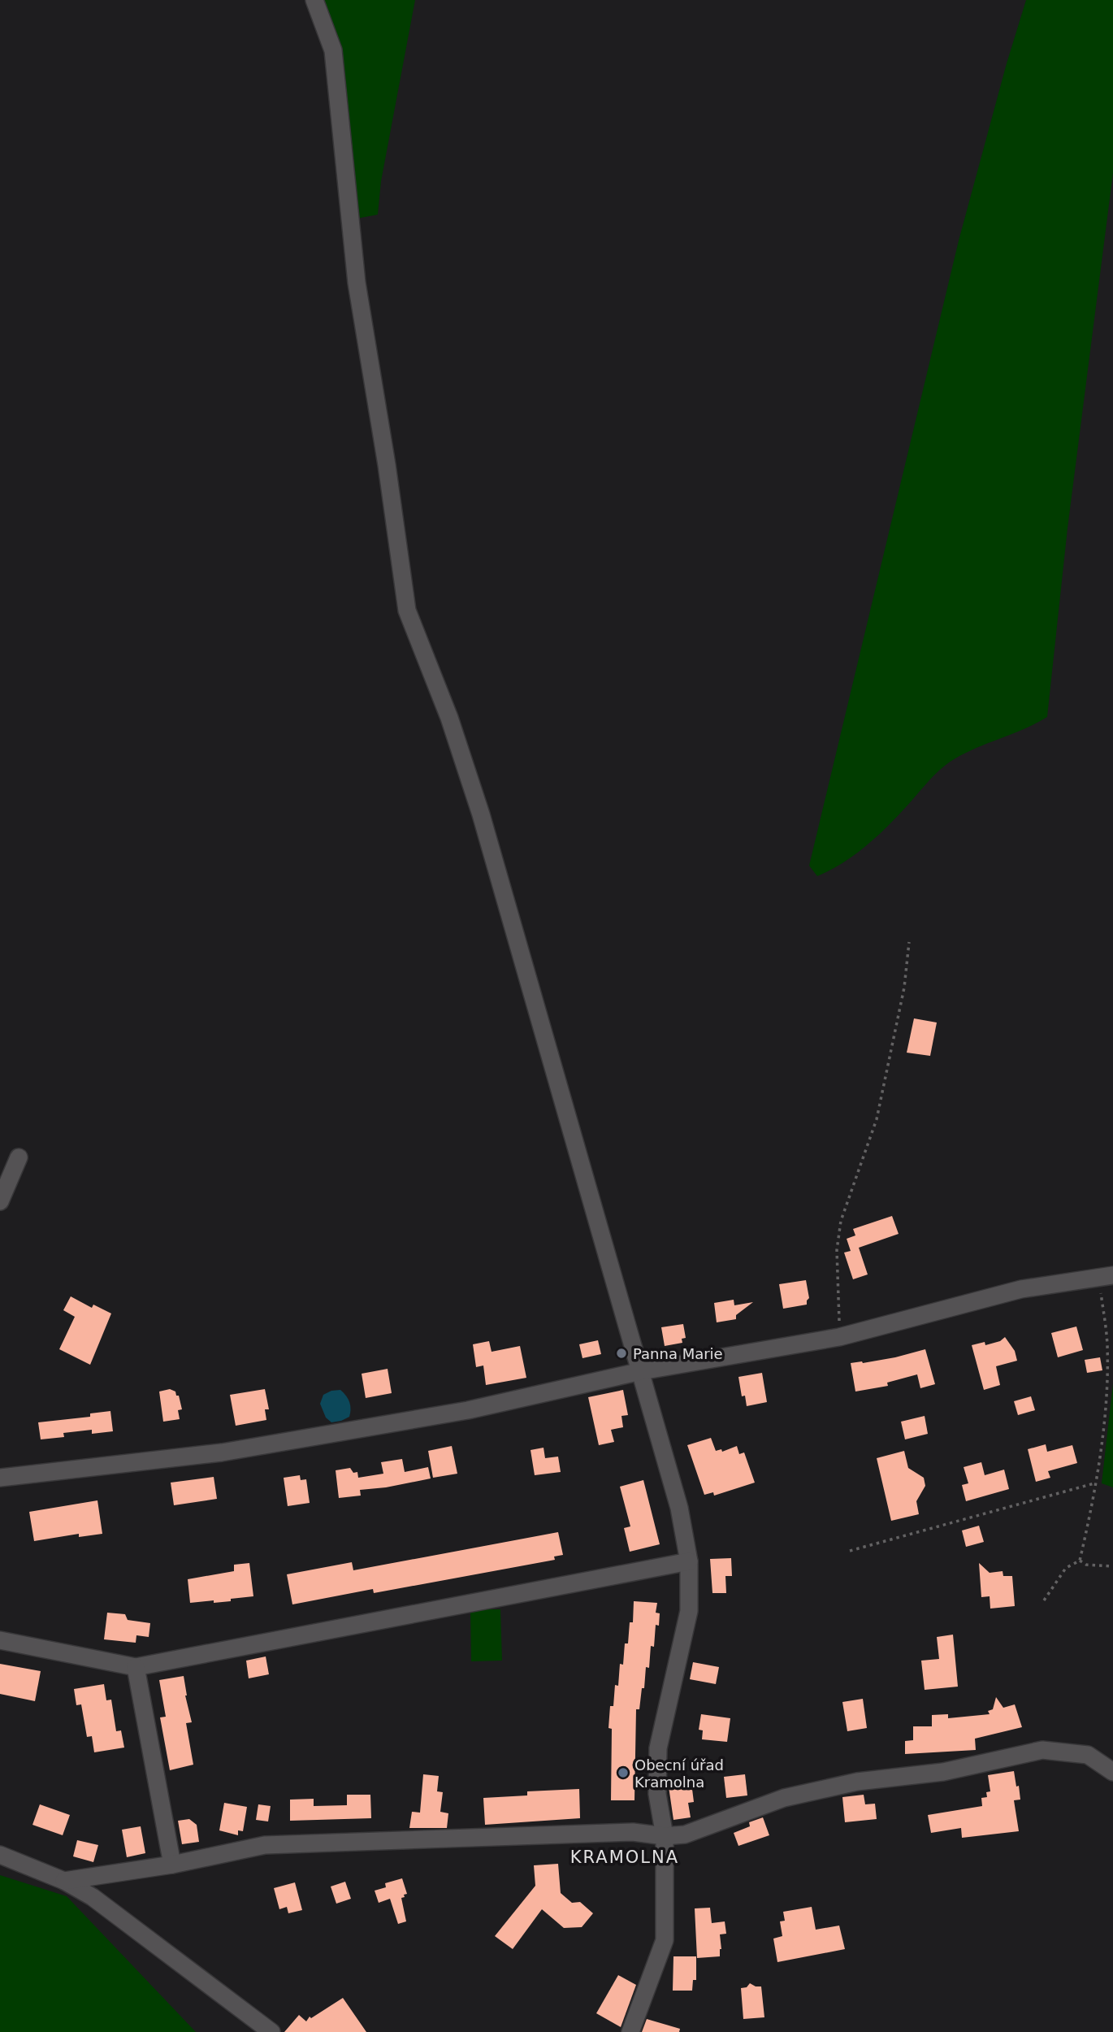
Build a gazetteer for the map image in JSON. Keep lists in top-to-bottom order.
{
  "districts": ["KRAMOLNA"],
  "places": ["Panna Marie", "Obecní úřad Kramolna"]
}
